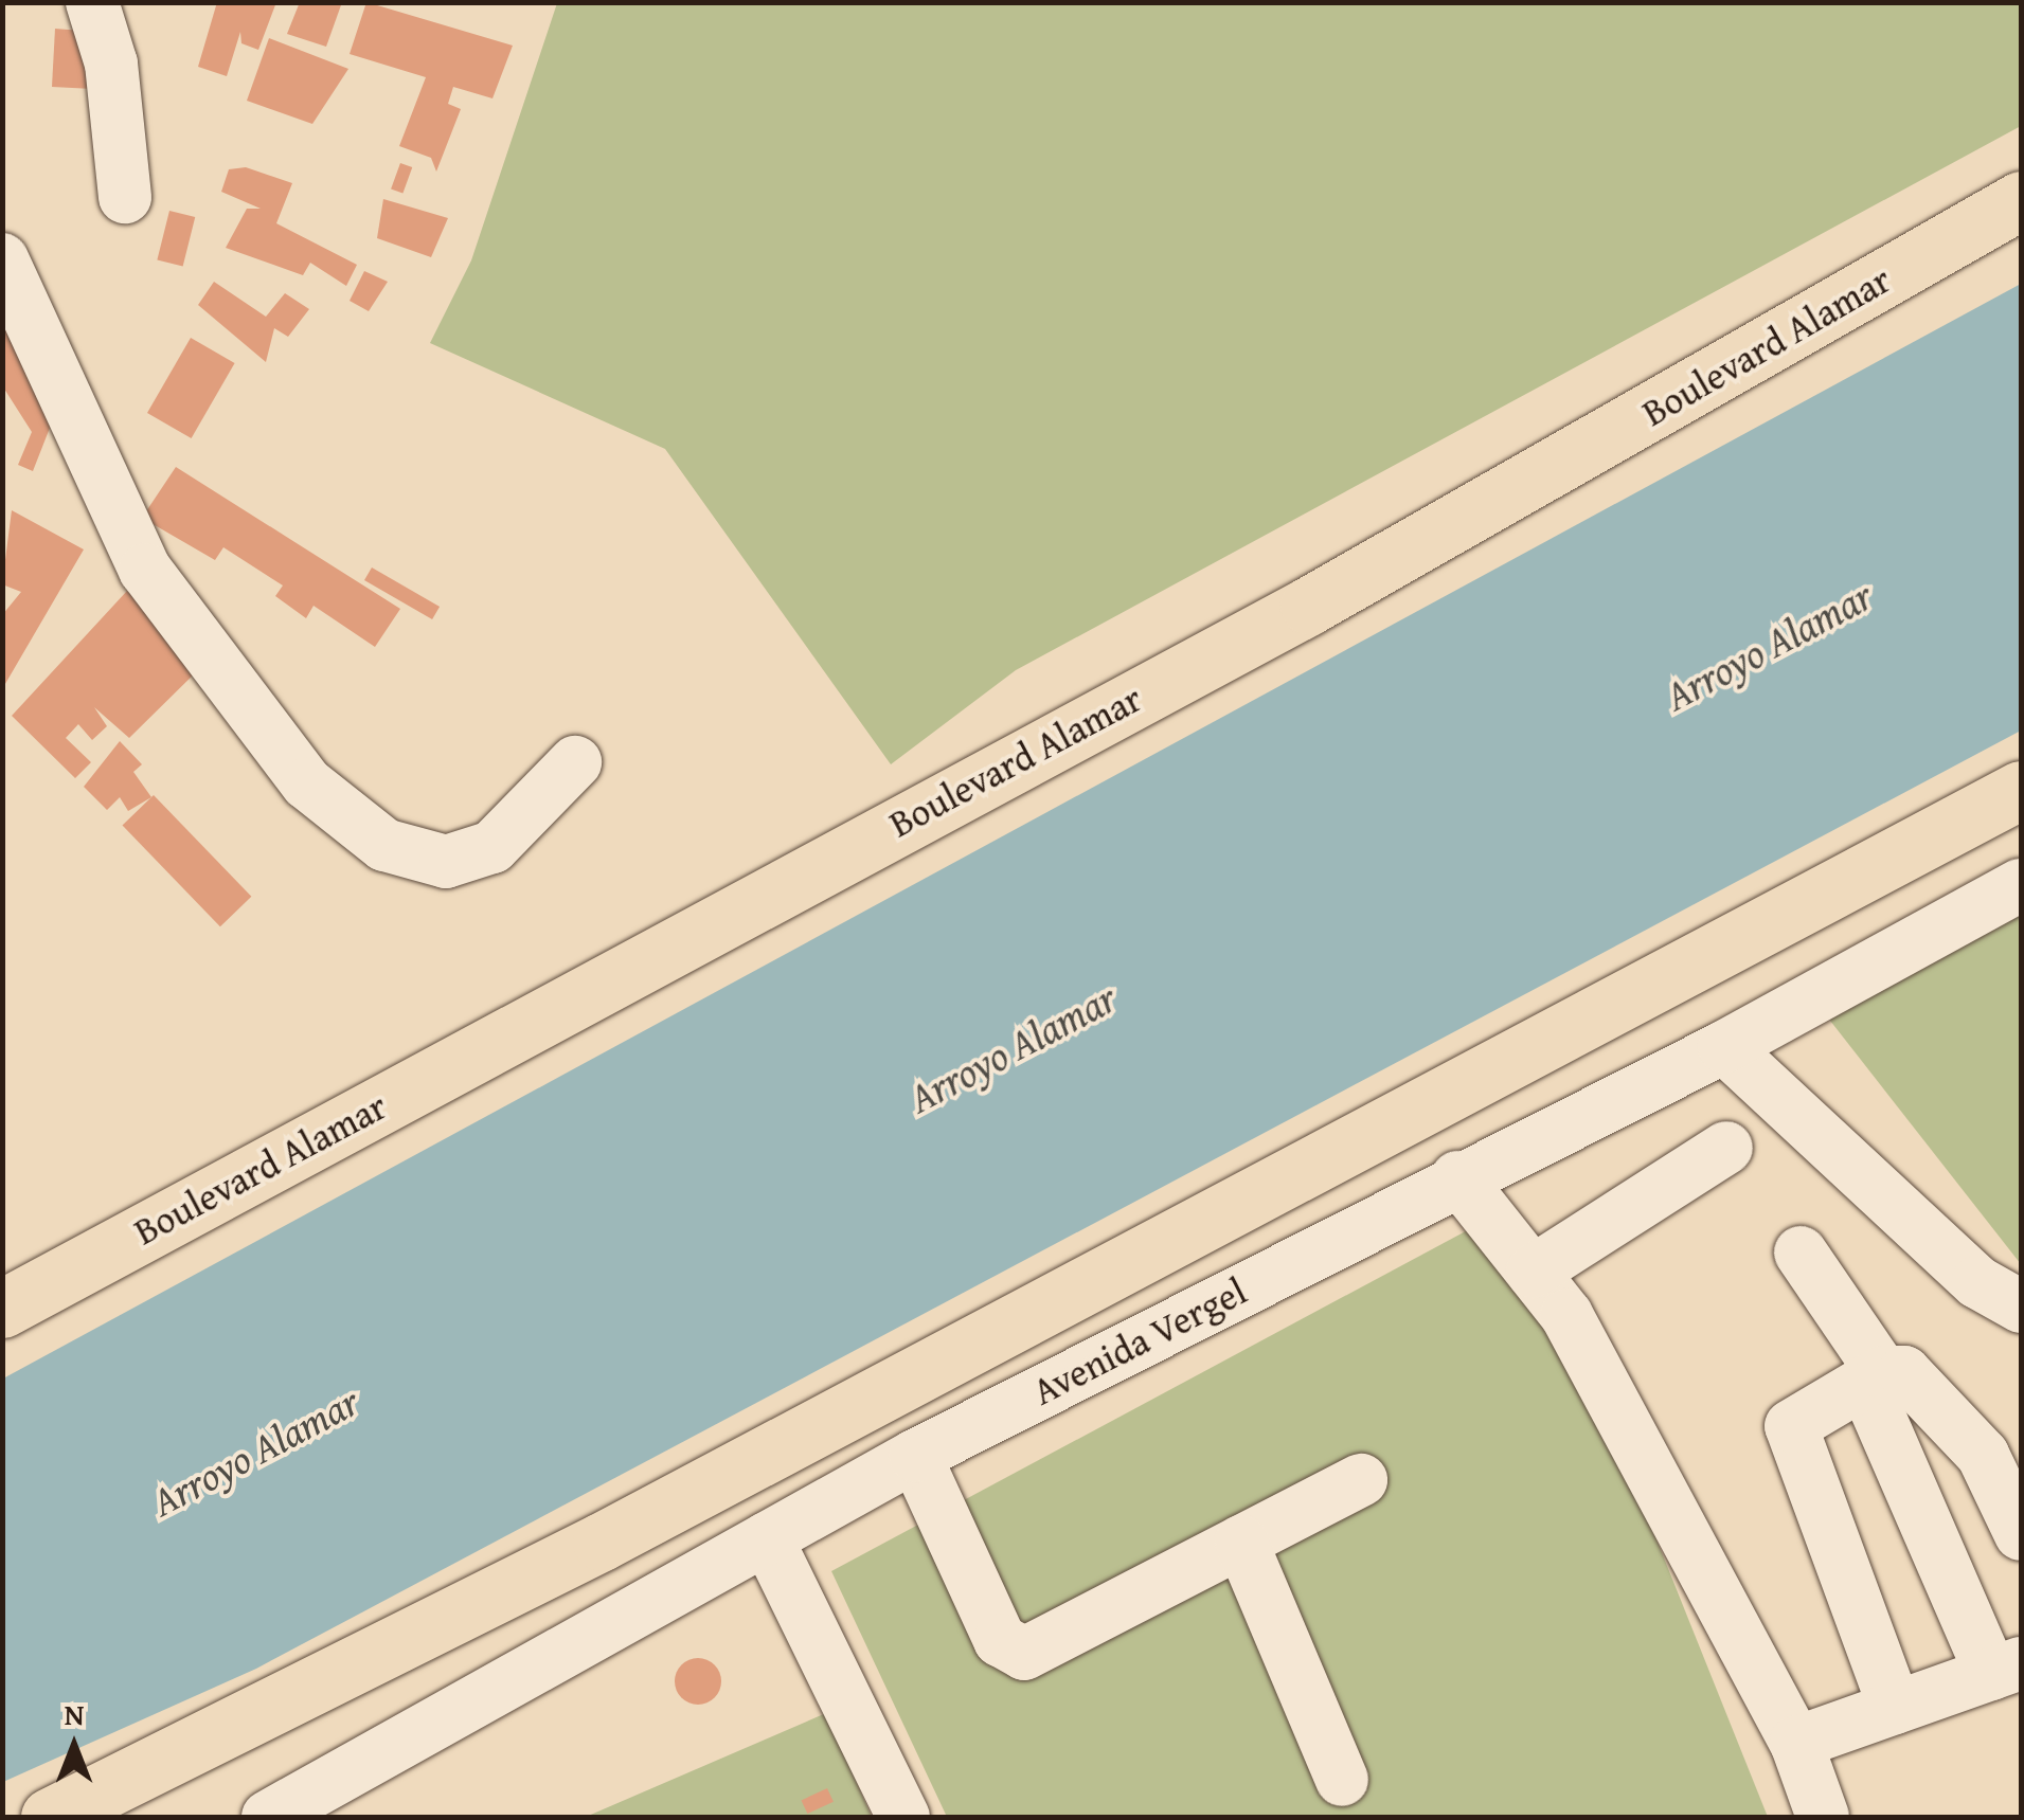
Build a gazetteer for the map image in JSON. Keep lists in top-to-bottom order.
{
  "streets": {
    "highway": ["Boulevard Alamar"],
    "street": ["Avenida Vergel"]
  },
  "water": ["Arroyo Alamar"],
  "north": "top"
}
